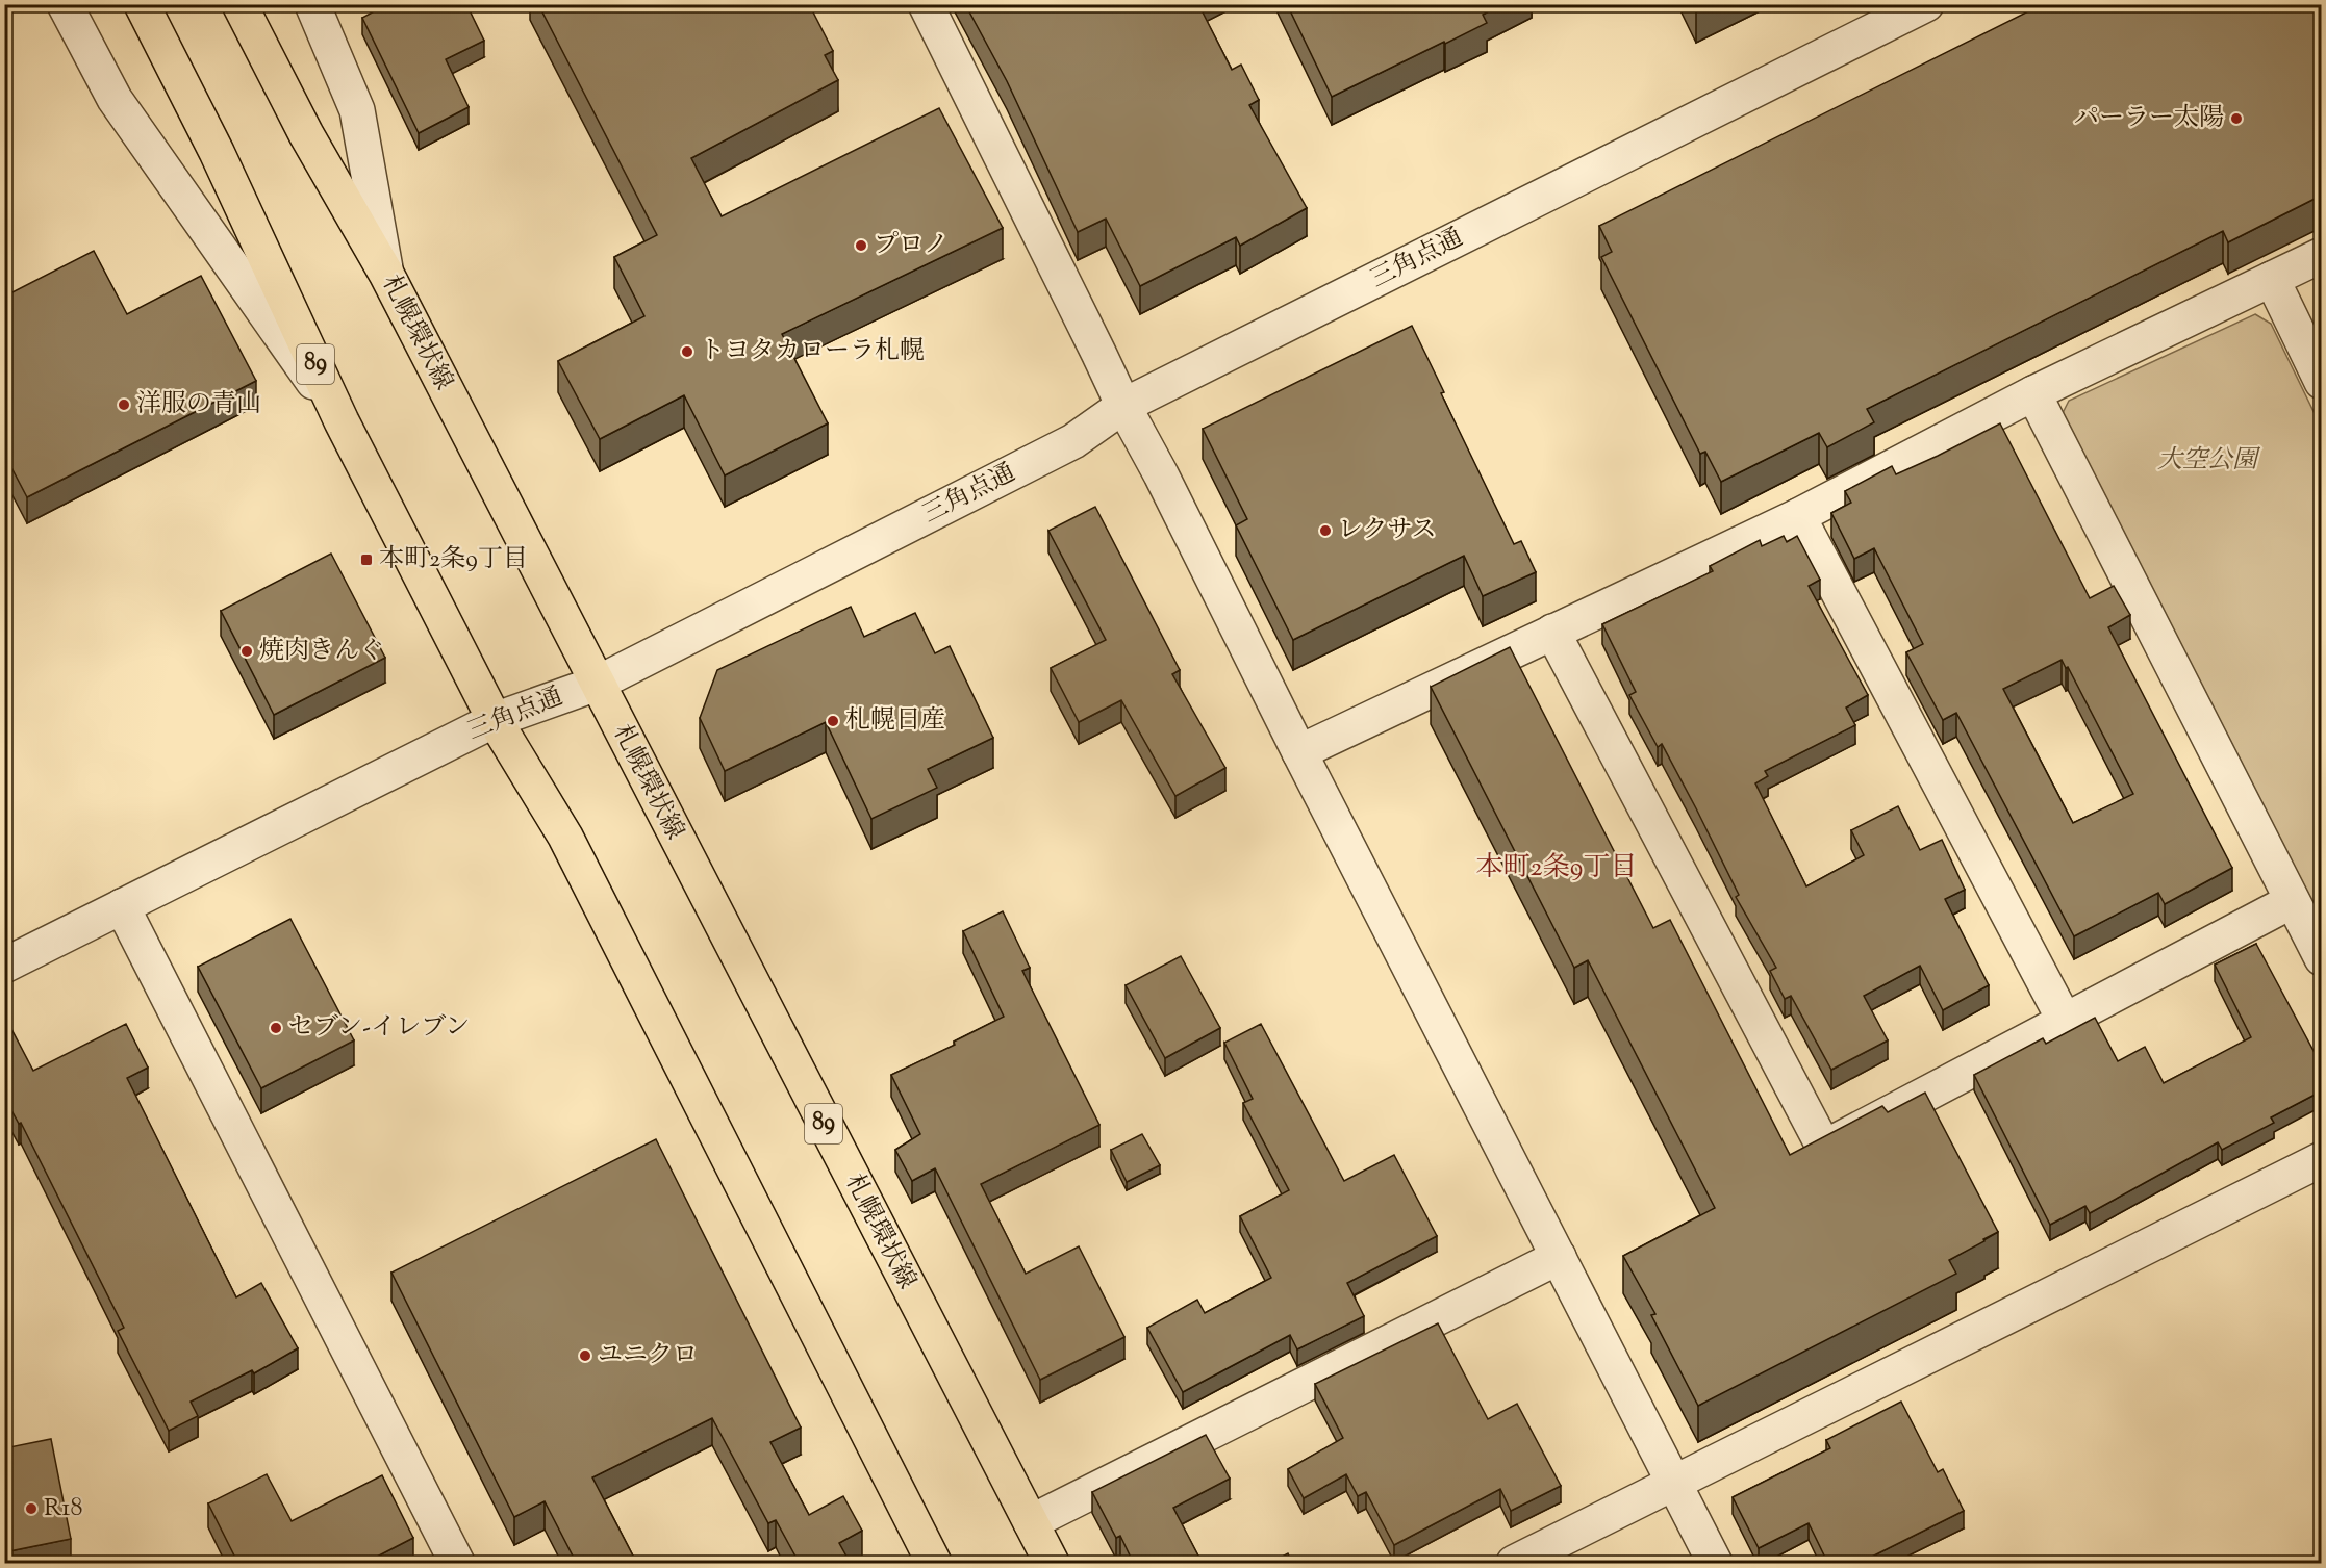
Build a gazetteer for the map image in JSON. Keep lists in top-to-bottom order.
{
  "streets": {
    "main road": ["札幌環状線", "89"],
    "street": ["三角点通"]
  },
  "crossings": [
    ["三角点通", "札幌環状線"],
    ["三角点通", "89"]
  ],
  "districts": ["本町2条9丁目"],
  "parks": ["大空公園"],
  "places": {
    "other": [
      "パーラー太陽",
      "プロノ",
      "トヨタカローラ札幌",
      "洋服の青山",
      "レクサス",
      "焼肉きんぐ",
      "札幌日産",
      "セブン-イレブン",
      "ユニクロ",
      "R18"
    ],
    "transit": ["本町2条9丁目"]
  }
}
